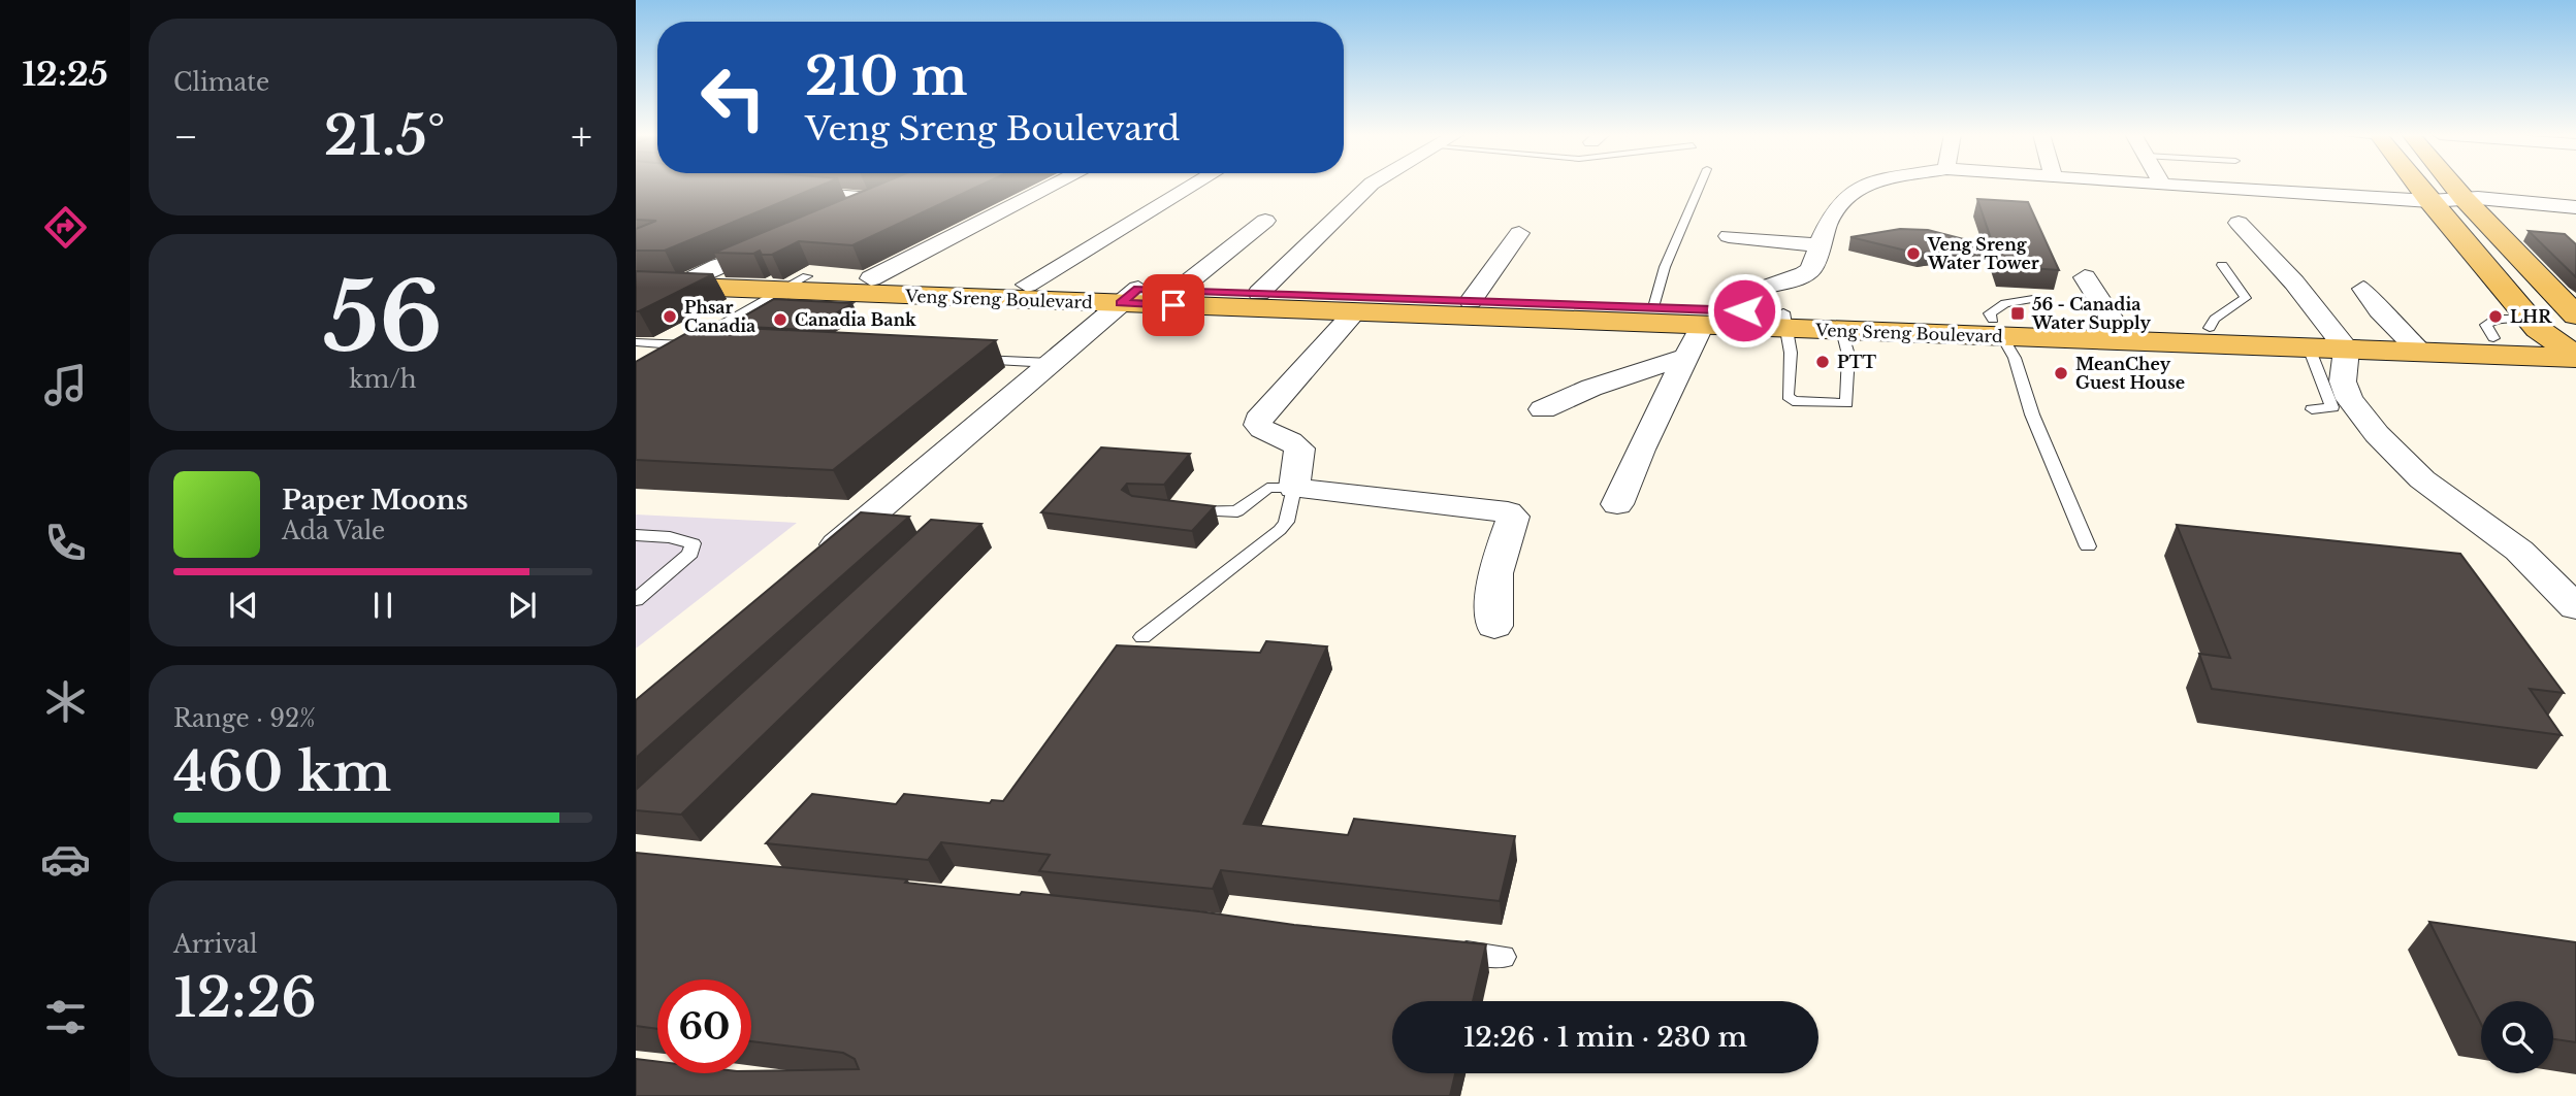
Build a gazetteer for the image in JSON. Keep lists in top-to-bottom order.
{
  "streets": {
    "main road": ["Veng Sreng Boulevard"]
  },
  "places": {
    "other": [
      "Veng Sreng Water Tower",
      "Phsar Canadia",
      "LHR",
      "Canadia Bank",
      "PTT",
      "MeanChey Guest House"
    ],
    "transit": ["56 - Canadia Water Supply"]
  },
  "page": {
    "tabs": "12:25",
    "tile": [
      "Climate",
      ["56", "km/h"],
      ["Range · 92%", "460 km"],
      ["Arrival", "12:26"]
    ],
    "turn": ["210 m", "Veng Sreng Boulevard"],
    "heat": ["−", "21.5°", "+"],
    "song": ["Paper Moons", "Ada Vale"],
    "limit": "60",
    "trip": "12:26 · 1 min · 230 m"
  }
}
